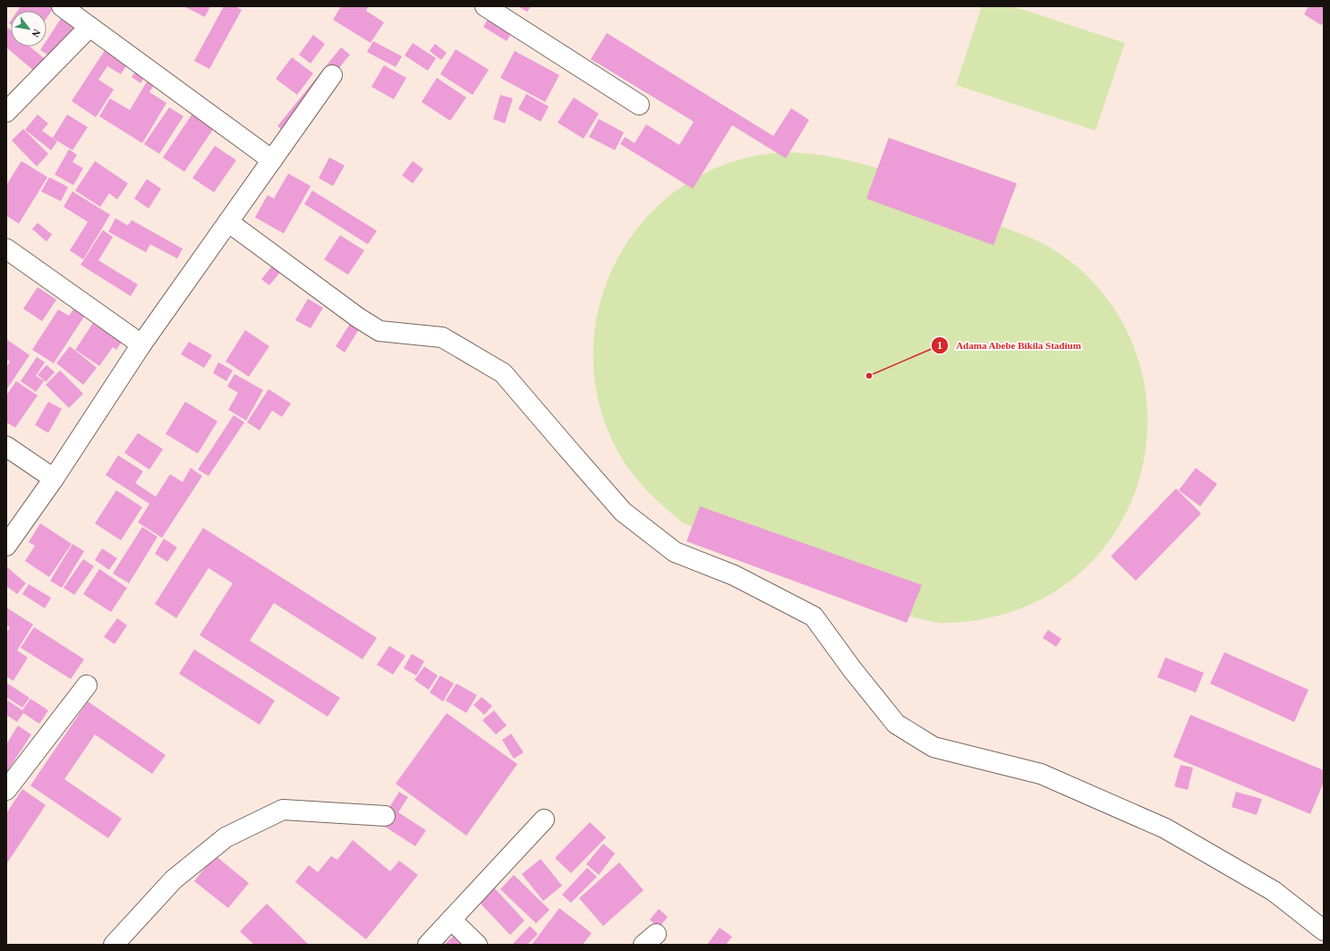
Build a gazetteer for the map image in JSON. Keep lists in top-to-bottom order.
{
  "places": ["Adama Abebe Bikila Stadium"],
  "north": "bottom right"
}
